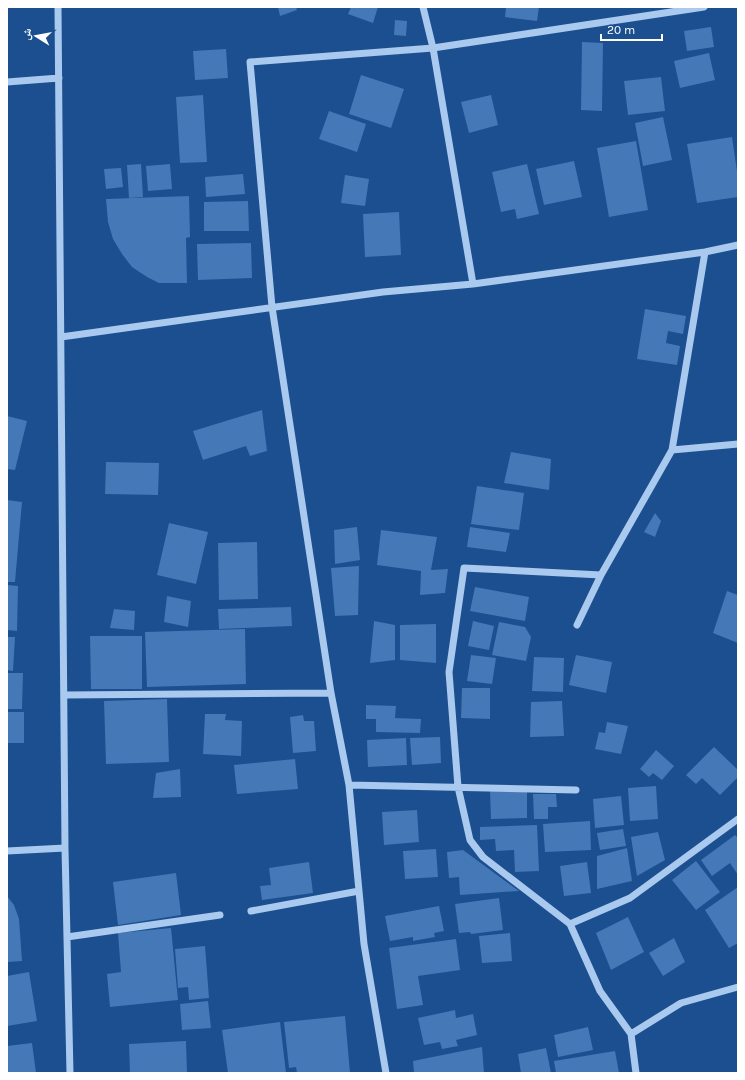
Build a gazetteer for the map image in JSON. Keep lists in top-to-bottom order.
{
  "scale_bar": "20 m",
  "north": "left"
}
